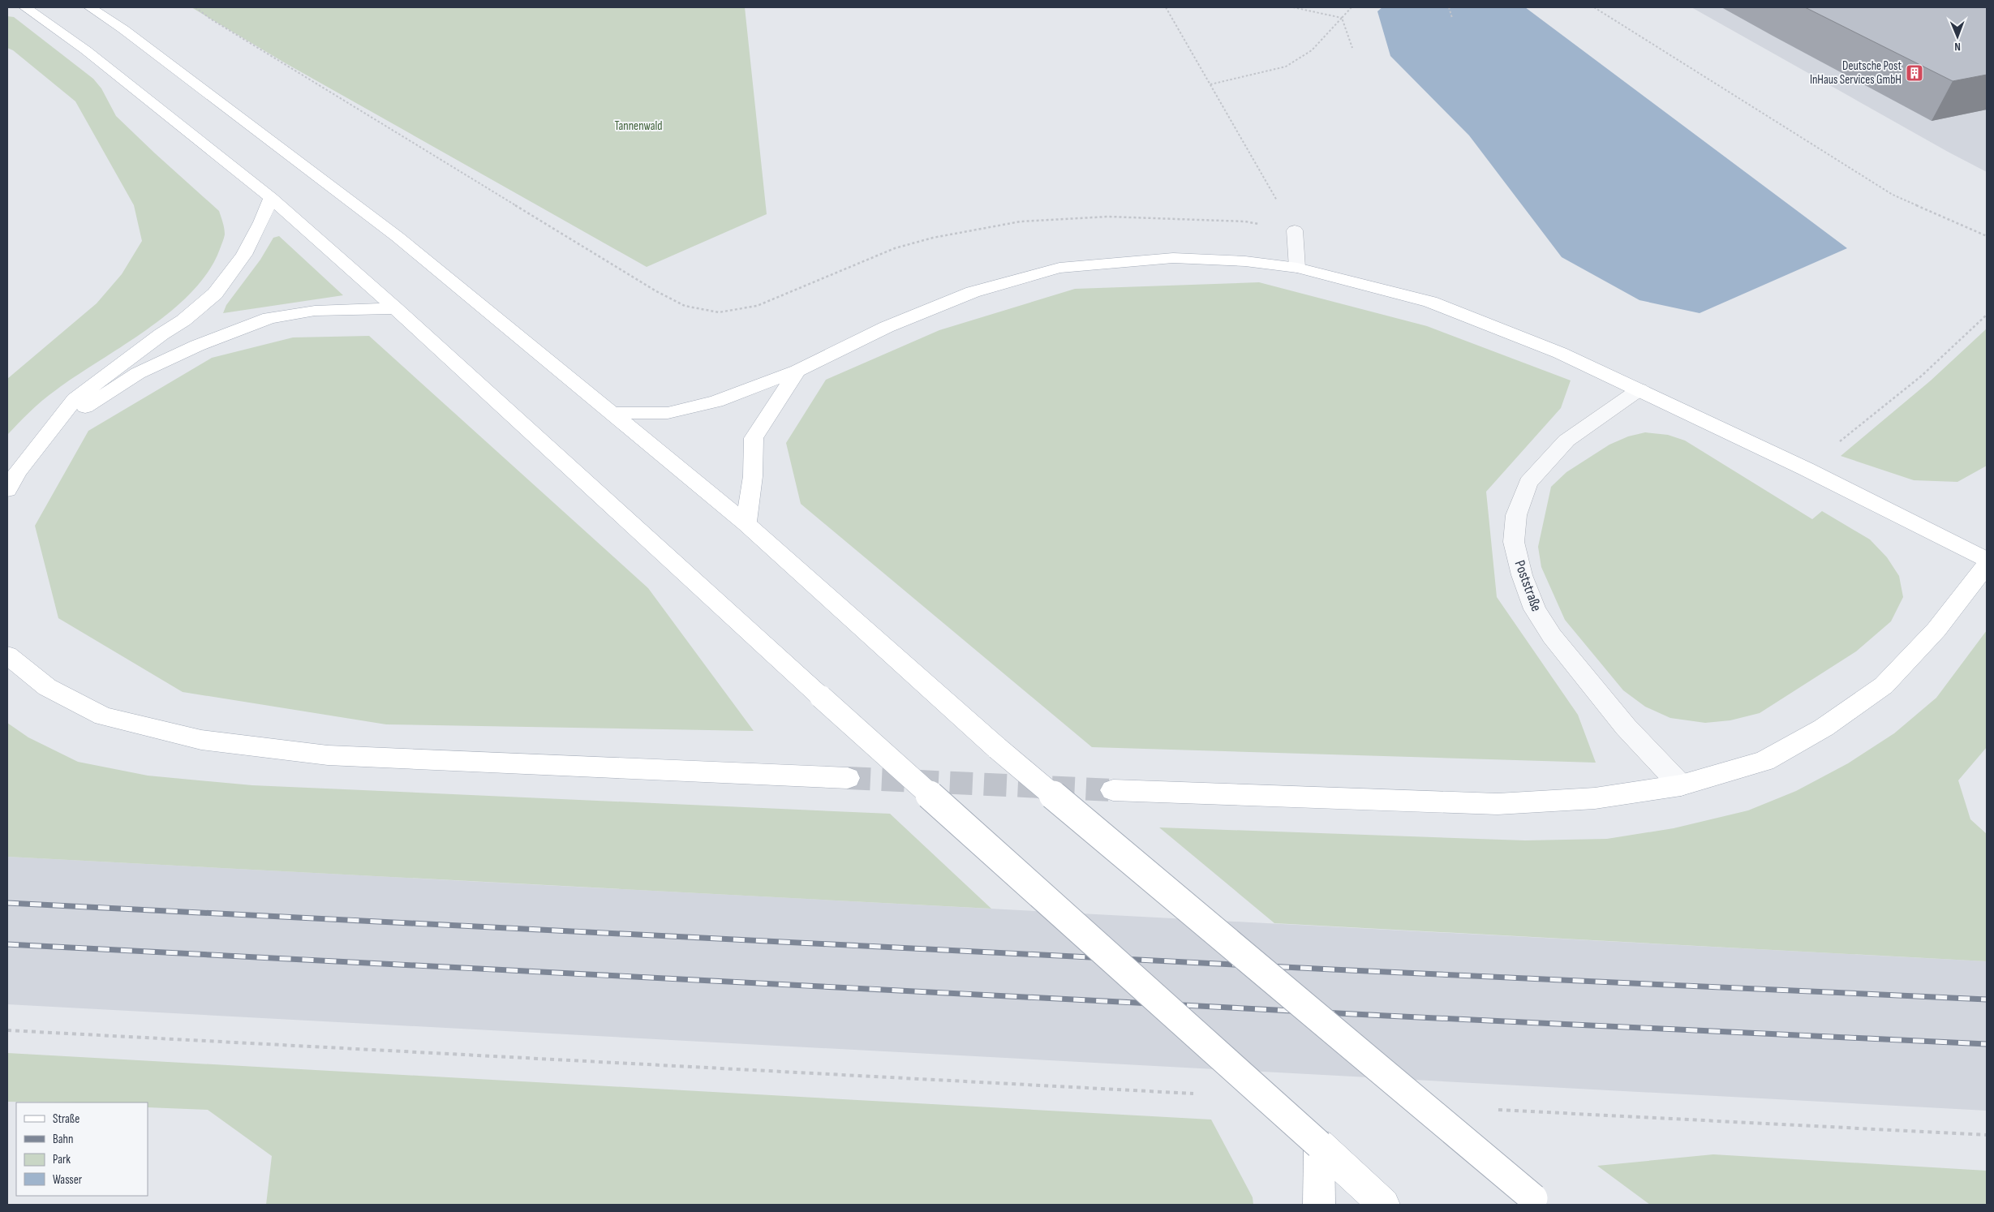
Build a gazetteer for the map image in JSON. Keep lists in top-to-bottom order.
{
  "streets": {
    "lane": ["Poststraße"]
  },
  "parks": ["Tannenwald"],
  "places": {
    "building": ["Deutsche Post InHaus Services GmbH"]
  },
  "legend": [
    "Straße",
    "Bahn",
    "Park",
    "Wasser"
  ],
  "north": "bottom"
}
